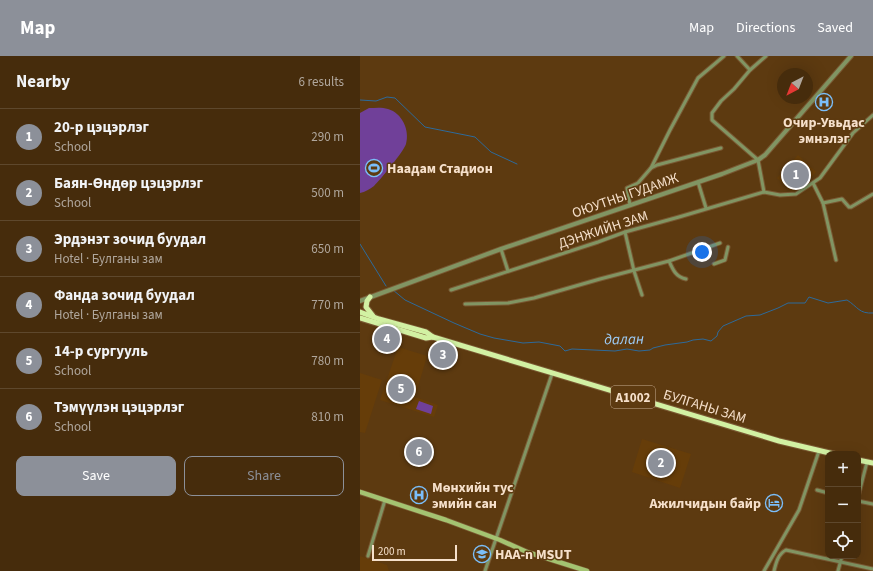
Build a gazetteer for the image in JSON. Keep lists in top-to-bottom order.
{
  "streets": {
    "highway": ["A1002", "БУЛГАНЫ ЗАМ"],
    "street": ["ОЮУТНЫ ГУДАМЖ", "ДЭНЖИЙН ЗАМ"]
  },
  "water": ["далан"],
  "places": {
    "hospital": ["Oчир-Увьдас эмнэлэг", "Мөнхийн тус эмийн сан"],
    "sports": ["Наадам Стадион"],
    "hotel": ["Ажилчидын байр"],
    "school or university": ["HAA-n MSUT"]
  },
  "scale_bar": "200 m",
  "north": "bottom left",
  "page": {
    "header": "Map",
    "nav": ["Map", "Directions", "Saved"],
    "heading": ["Nearby", "6 results"],
    "list": [
      {
        "mark": "1",
        "name": "20-р цэцэрлэг",
        "note": "School",
        "value": "290 m"
      },
      {
        "mark": "2",
        "name": "Баян-Өндөр цэцэрлэг",
        "note": "School",
        "value": "500 m"
      },
      {
        "mark": "3",
        "name": "Эрдэнэт зочид буудал",
        "note": "Hotel · Булганы зам",
        "value": "650 m"
      },
      {
        "mark": "4",
        "name": "Фанда зочид буудал",
        "note": "Hotel · Булганы зам",
        "value": "770 m"
      },
      {
        "mark": "5",
        "name": "14-р сургууль",
        "note": "School",
        "value": "780 m"
      },
      {
        "mark": "6",
        "name": "Тэмүүлэн цэцэрлэг",
        "note": "School",
        "value": "810 m"
      }
    ],
    "pins": [
      "1",
      "4",
      "3",
      "5",
      "6",
      "2"
    ],
    "buttons": ["Save", "Share"],
    "map_buttons": ["+", "−"],
    "scale": "200 m"
  }
}
